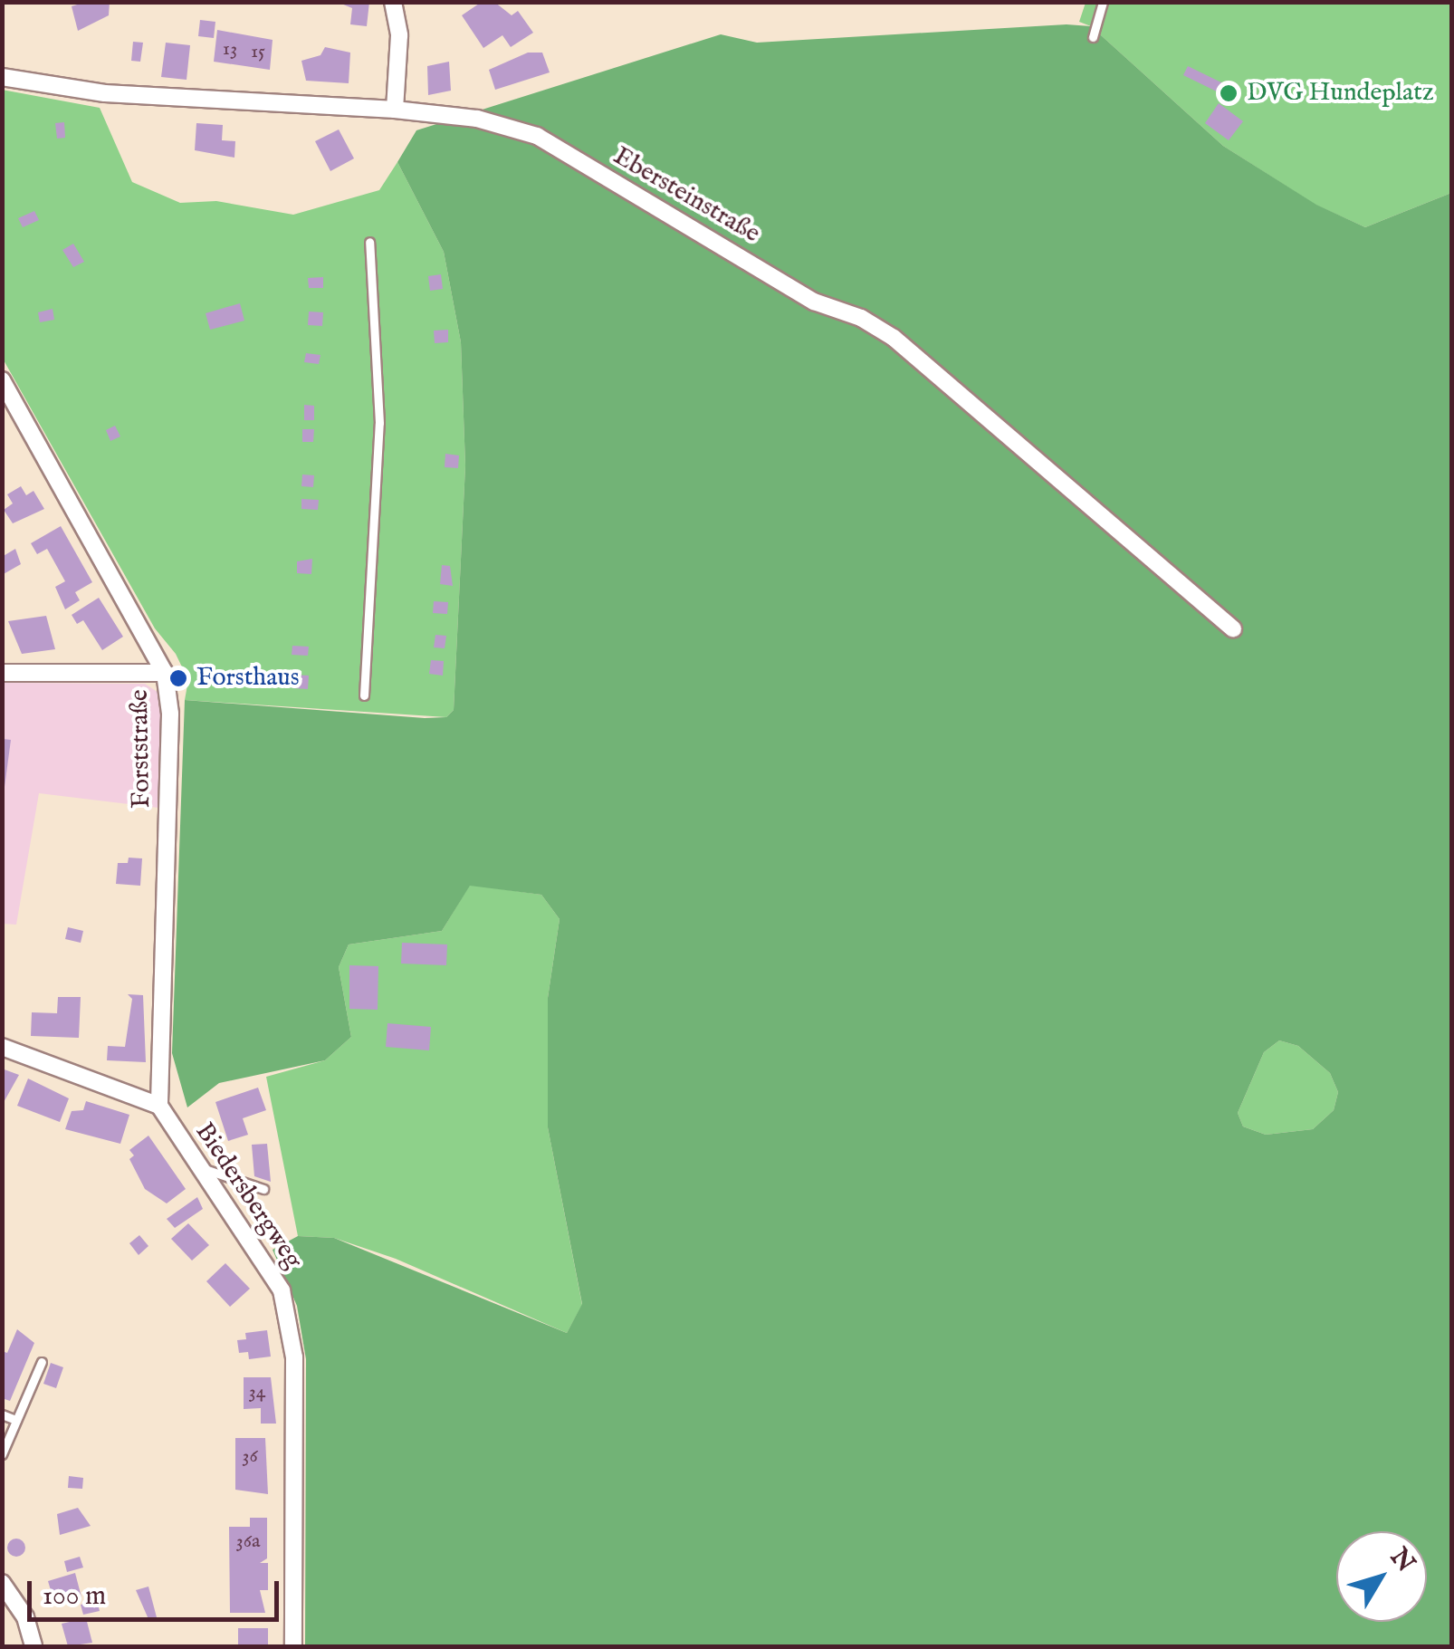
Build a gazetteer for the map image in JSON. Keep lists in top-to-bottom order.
{
  "streets": {
    "street": ["Ebersteinstraße", "Forststraße", "Biedersbergweg"]
  },
  "crossings": [
    ["Forststraße", "Biedersbergweg"]
  ],
  "places": ["DVG Hundeplatz", "Forsthaus"],
  "house_numbers": [
    "13",
    "15",
    "34",
    "36",
    "36a"
  ],
  "scale_bar": "100 m",
  "north": "top right"
}
